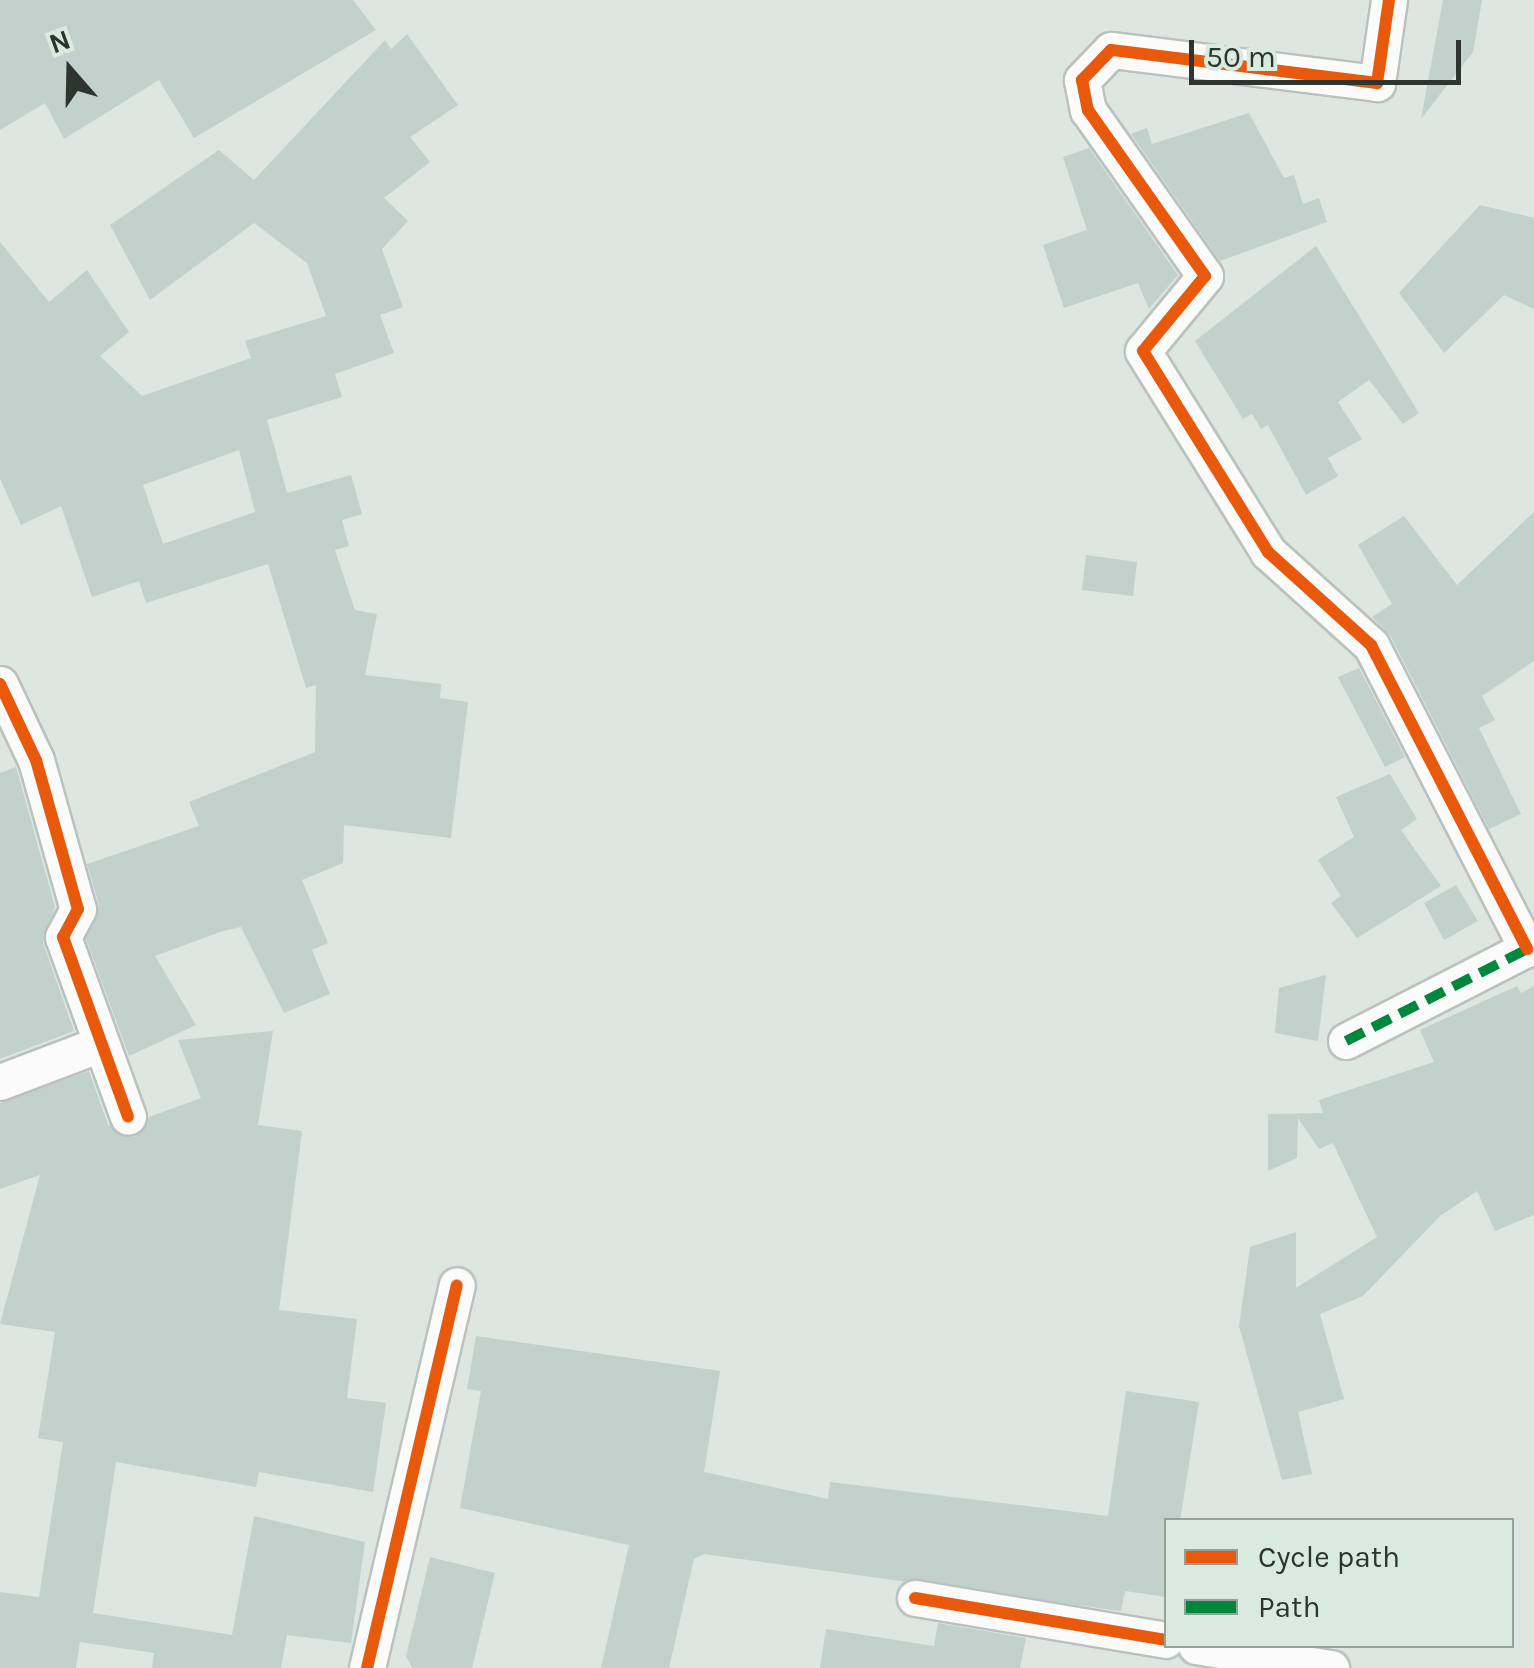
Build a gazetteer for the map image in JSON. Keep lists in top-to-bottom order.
{
  "legend": ["Cycle path", "Path"],
  "scale_bar": "50 m",
  "north": "top"
}
